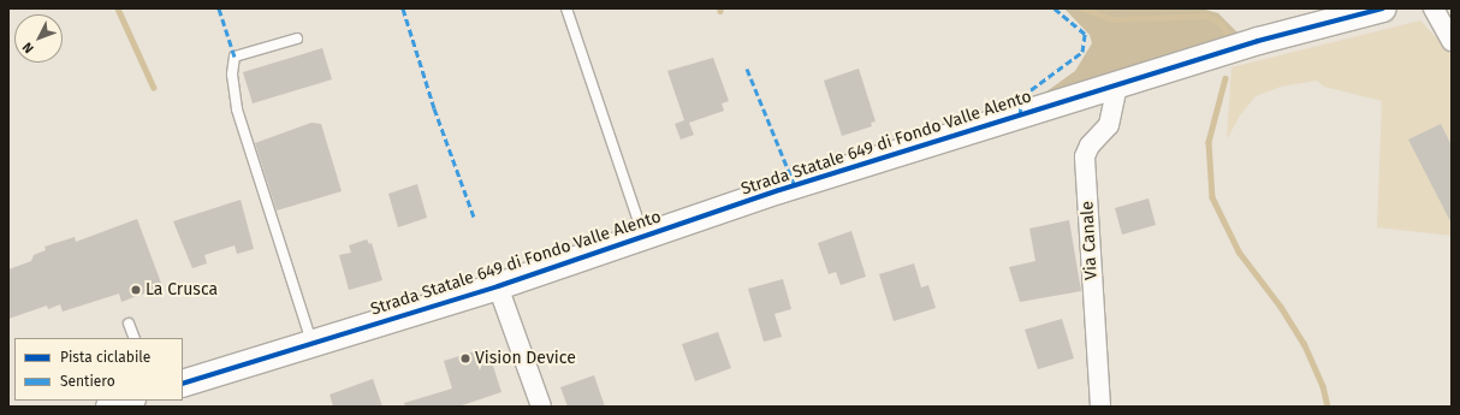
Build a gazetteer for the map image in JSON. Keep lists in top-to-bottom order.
{
  "streets": {
    "main road": ["Strada Statale 649 di Fondo Valle Alento"],
    "street": ["Via Canale"]
  },
  "crossings": [
    ["Strada Statale 649 di Fondo Valle Alento", "Via Canale"]
  ],
  "places": ["La Crusca", "Vision Device"],
  "legend": ["Pista ciclabile", "Sentiero"],
  "north": "bottom left"
}
